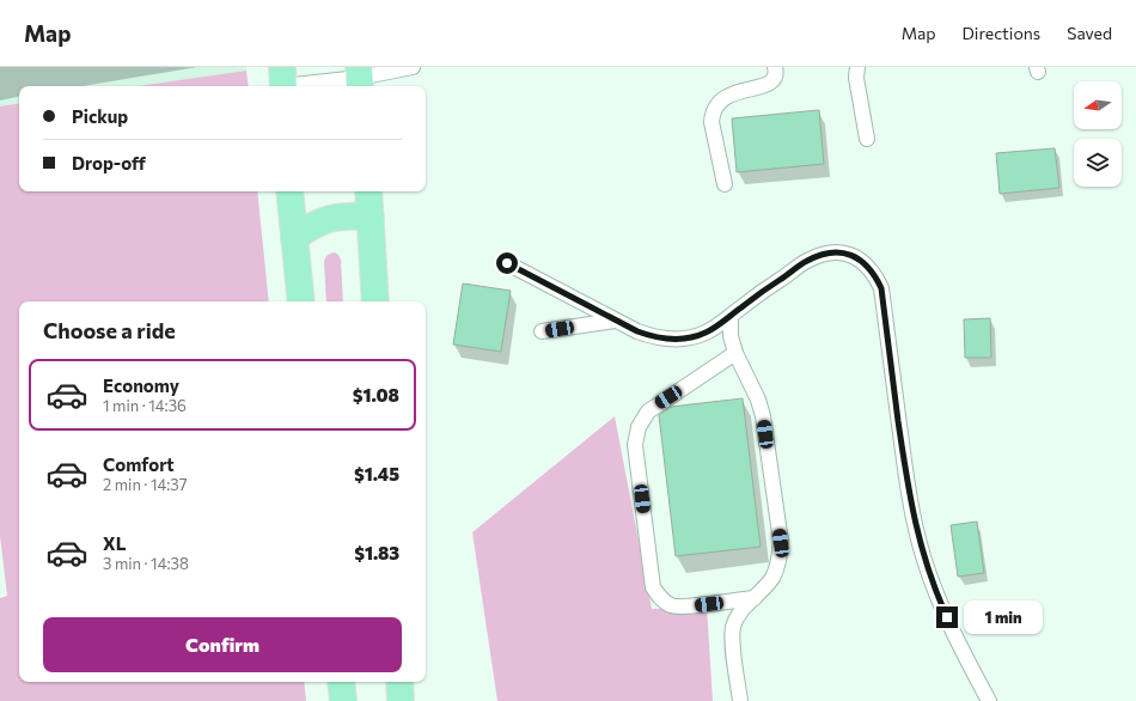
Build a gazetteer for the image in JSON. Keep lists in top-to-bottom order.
{
  "north": "left",
  "page": {
    "header": "Map",
    "nav": ["Map", "Directions", "Saved"],
    "banner": ["Pickup", "Drop-off"],
    "heading": "Choose a ride",
    "list": [
      {
        "name": "Economy",
        "note": "1 min · 14:36",
        "value": "$1.08"
      },
      {
        "name": "Comfort",
        "note": "2 min · 14:37",
        "value": "$1.45"
      },
      {
        "name": "XL",
        "note": "3 min · 14:38",
        "value": "$1.83"
      }
    ],
    "bubble": "1 min",
    "buttons": "Confirm"
  }
}
